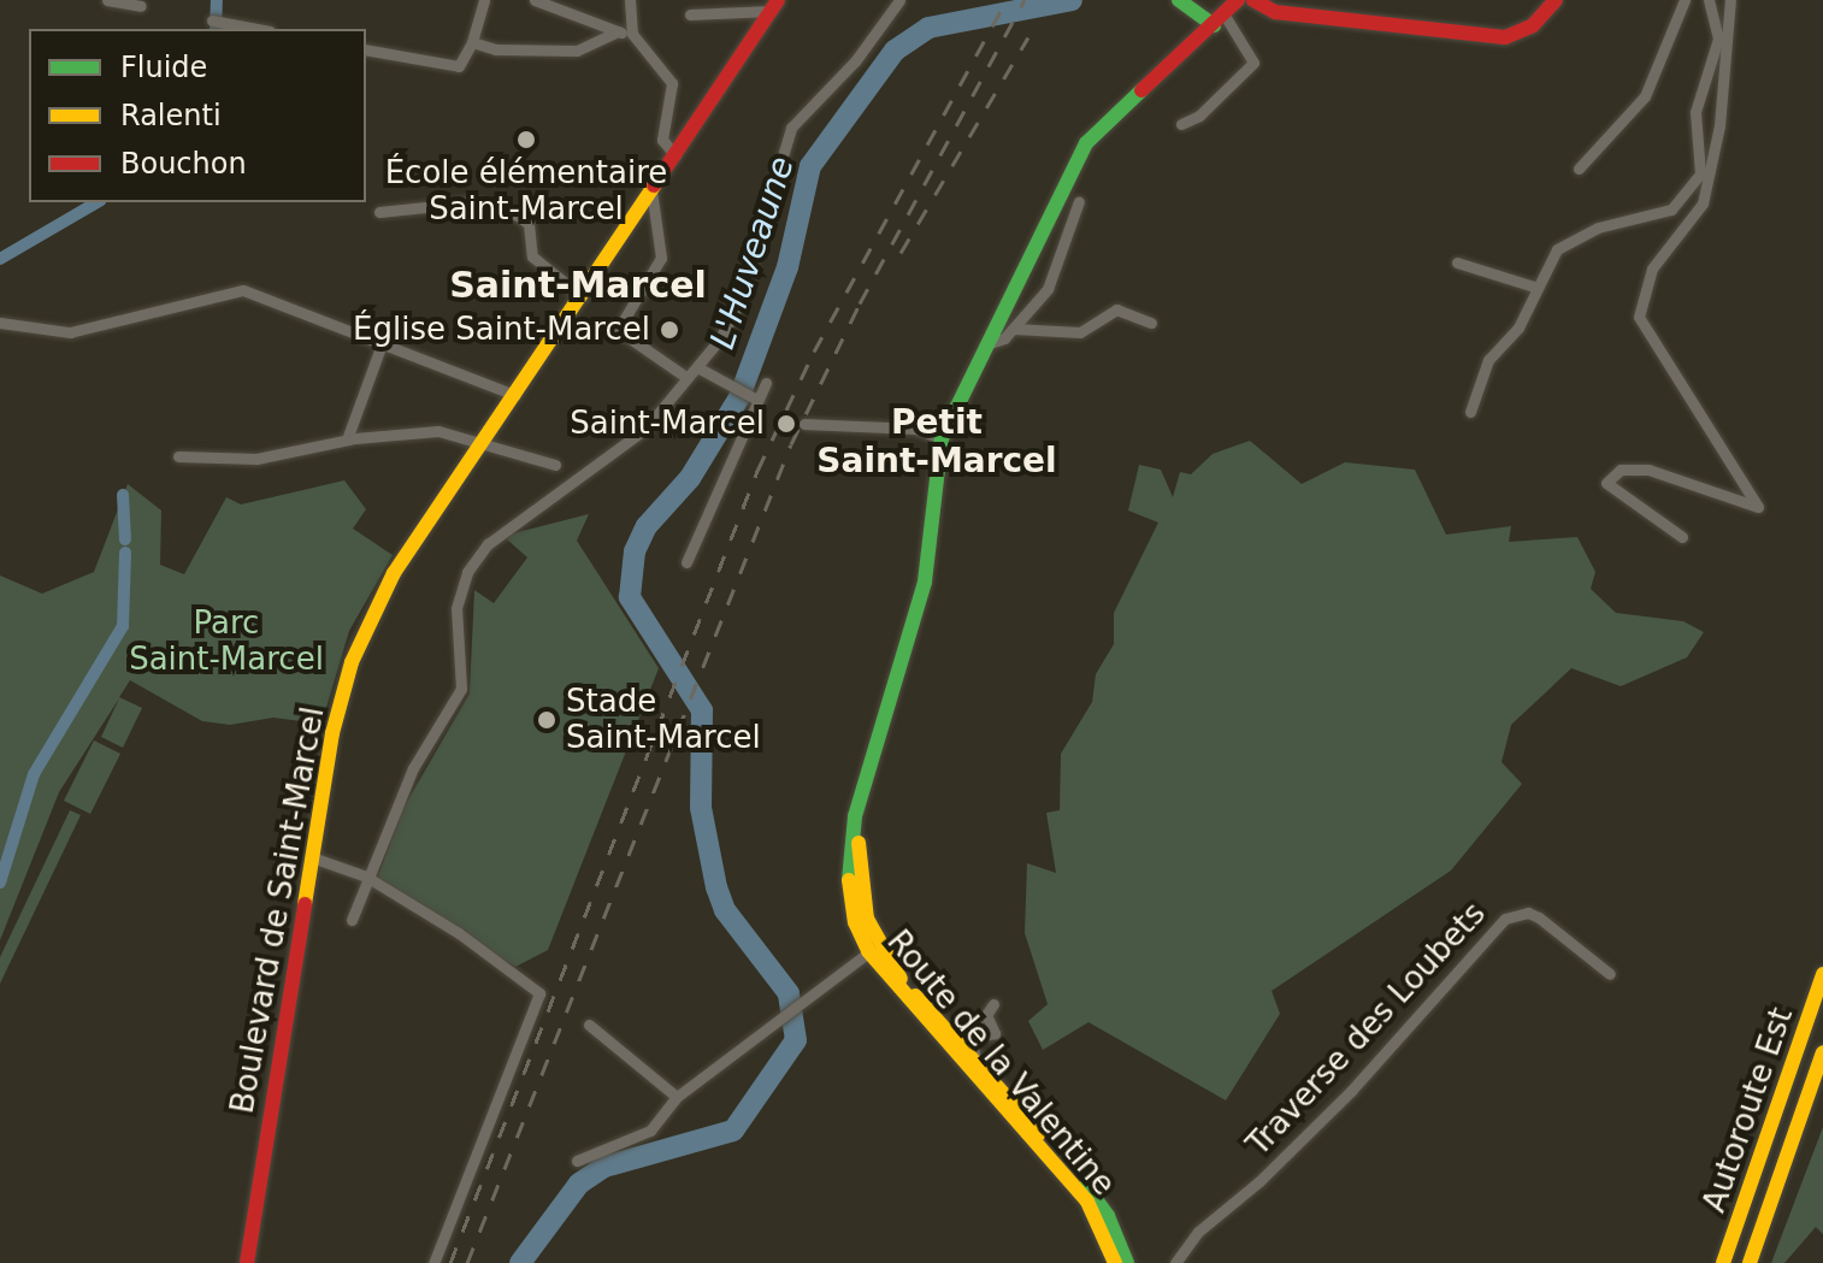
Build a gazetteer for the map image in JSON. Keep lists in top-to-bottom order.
{
  "streets": {
    "main road": ["Boulevard de Saint-Marcel", "Route de la Valentine", "Autoroute Est"],
    "street": ["Traverse des Loubets"]
  },
  "districts": ["Saint-Marcel", "Petit Saint-Marcel"],
  "water": ["L'Huveaune"],
  "parks": ["Parc Saint-Marcel"],
  "places": [
    "École élémentaire Saint-Marcel",
    "Église Saint-Marcel",
    "Saint-Marcel",
    "Stade Saint-Marcel"
  ],
  "legend": ["Fluide", "Ralenti", "Bouchon"]
}
